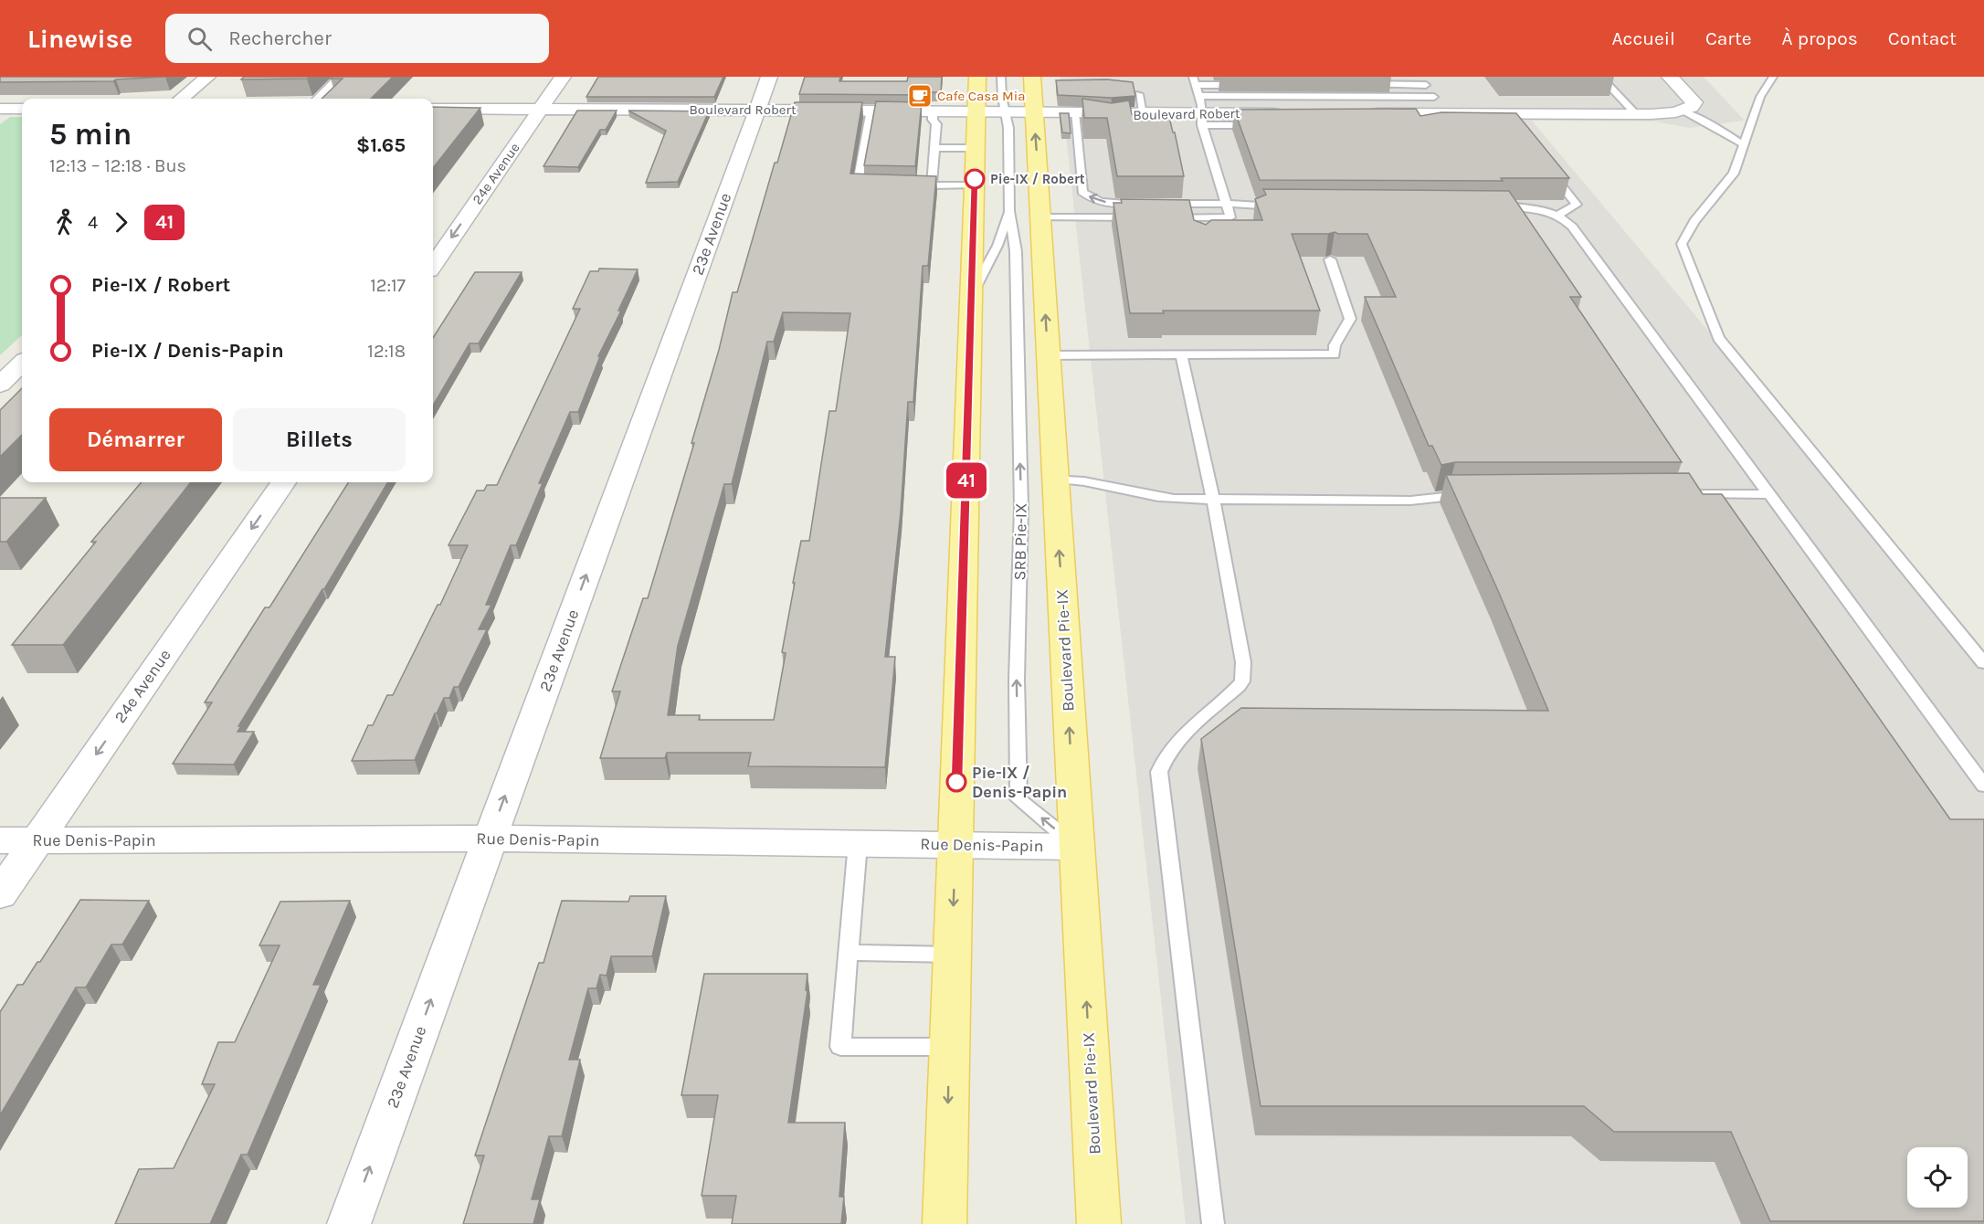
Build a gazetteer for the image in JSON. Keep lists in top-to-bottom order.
{
  "streets": {
    "main road": ["Boulevard Pie-IX"],
    "street": [
      "Boulevard Robert",
      "24e Avenue",
      "23e Avenue",
      "Rue Denis-Papin"
    ],
    "lane": ["SRB Pie-IX"]
  },
  "crossings": [
    ["Boulevard Robert", "24e Avenue"],
    ["Boulevard Robert", "23e Avenue"],
    ["Boulevard Robert", "SRB Pie-IX"],
    ["Boulevard Robert", "Boulevard Pie-IX"],
    ["24e Avenue", "Rue Denis-Papin"],
    ["23e Avenue", "Rue Denis-Papin"],
    ["SRB Pie-IX", "Boulevard Pie-IX"],
    ["SRB Pie-IX", "Rue Denis-Papin"],
    ["Boulevard Pie-IX", "Rue Denis-Papin"]
  ],
  "one_way": ["24e Avenue", "23e Avenue", "SRB Pie-IX"],
  "places": {
    "cafe": ["Cafe Casa Mia"],
    "other": ["Pie-IX / Robert", "Pie-IX / Denis-Papin"]
  },
  "lines": ["bus line 41"],
  "page": {
    "header": "Linewise",
    "search": "Rechercher",
    "nav": [
      "Accueil",
      "Carte",
      "À propos",
      "Contact"
    ],
    "on_map": "41",
    "heading": ["5 min", "12:13 – 12:18 · Bus", "$1.65"],
    "legs": ["4", "41"],
    "list": [
      {
        "name": "Pie-IX / Robert",
        "value": "12:17"
      },
      {
        "name": "Pie-IX / Denis-Papin",
        "value": "12:18"
      }
    ],
    "buttons": ["Démarrer", "Billets"]
  }
}
